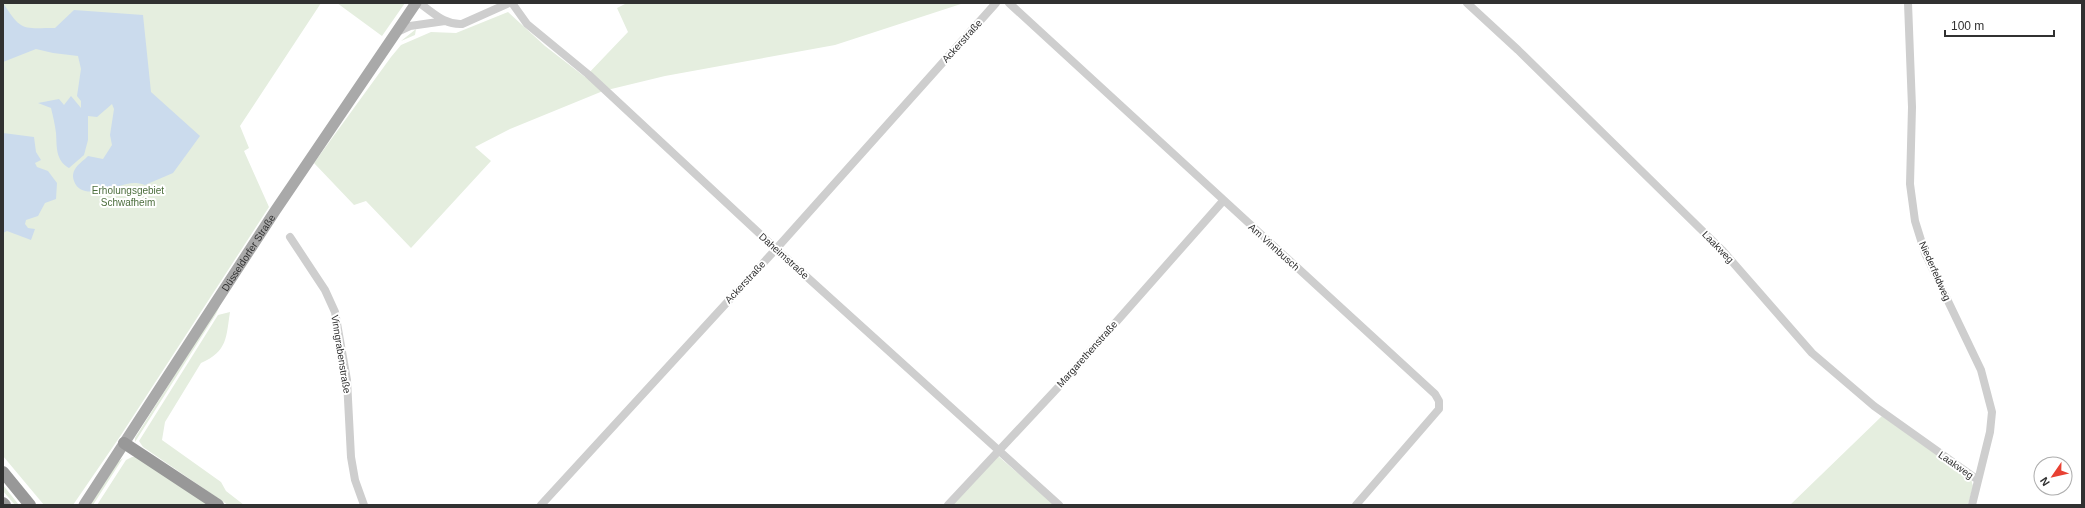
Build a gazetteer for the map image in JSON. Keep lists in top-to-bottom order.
{
  "streets": {
    "main road": ["Düsseldorfer Straße"],
    "street": [
      "Ackerstraße",
      "Am Vinnbusch",
      "Laakweg",
      "Daheimstraße",
      "Niederfeldweg",
      "Vinngrabenstraße",
      "Margarethenstraße"
    ]
  },
  "crossings": [
    ["Ackerstraße", "Daheimstraße"],
    ["Am Vinnbusch", "Margarethenstraße"],
    ["Laakweg", "Niederfeldweg"],
    ["Daheimstraße", "Margarethenstraße"]
  ],
  "parks": ["Erholungsgebiet Schwafheim"],
  "scale_bar": "100 m",
  "north": "bottom left"
}
